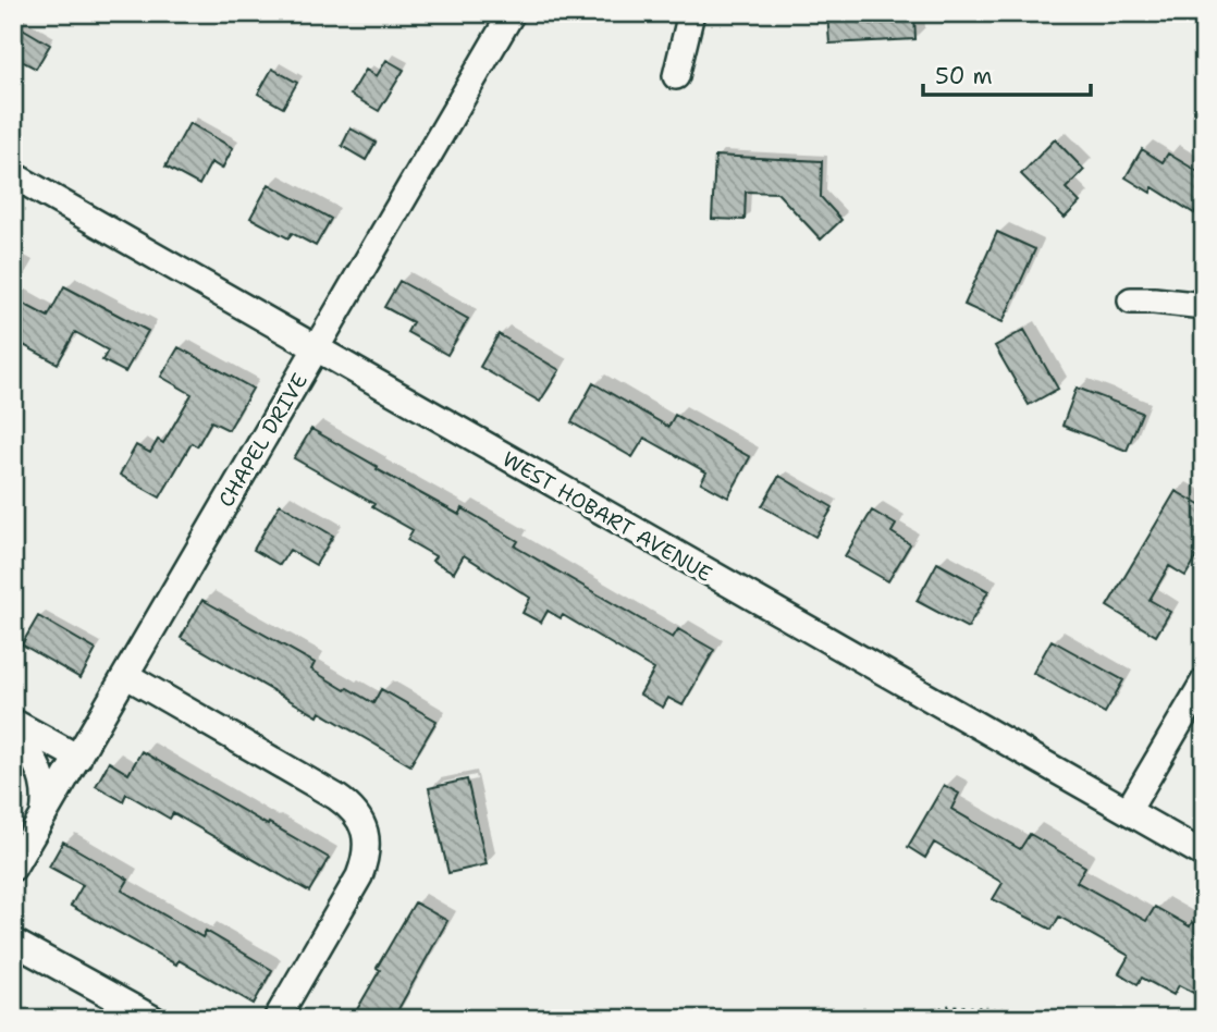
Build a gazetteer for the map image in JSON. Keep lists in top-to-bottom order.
{
  "streets": {
    "street": ["CHAPEL DRIVE", "WEST HOBART AVENUE"]
  },
  "crossings": [
    ["CHAPEL DRIVE", "WEST HOBART AVENUE"]
  ],
  "scale_bar": "50 m"
}
